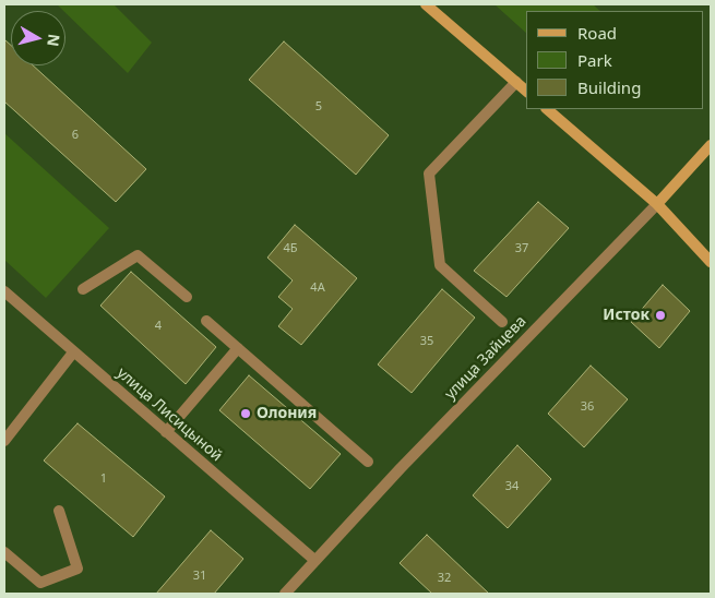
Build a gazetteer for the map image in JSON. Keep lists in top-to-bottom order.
{
  "streets": {
    "main road": ["улица Зайцева"],
    "street": ["улица Лисицыной"]
  },
  "crossings": [
    ["улица Зайцева", "улица Лисицыной"]
  ],
  "places": ["Исток", "Олония"],
  "house_numbers": [
    "5",
    "6",
    "4Б",
    "37",
    "4А",
    "4",
    "35",
    "36",
    "1",
    "34",
    "31",
    "32"
  ],
  "legend": ["Road", "Park", "Building"],
  "north": "right"
}
